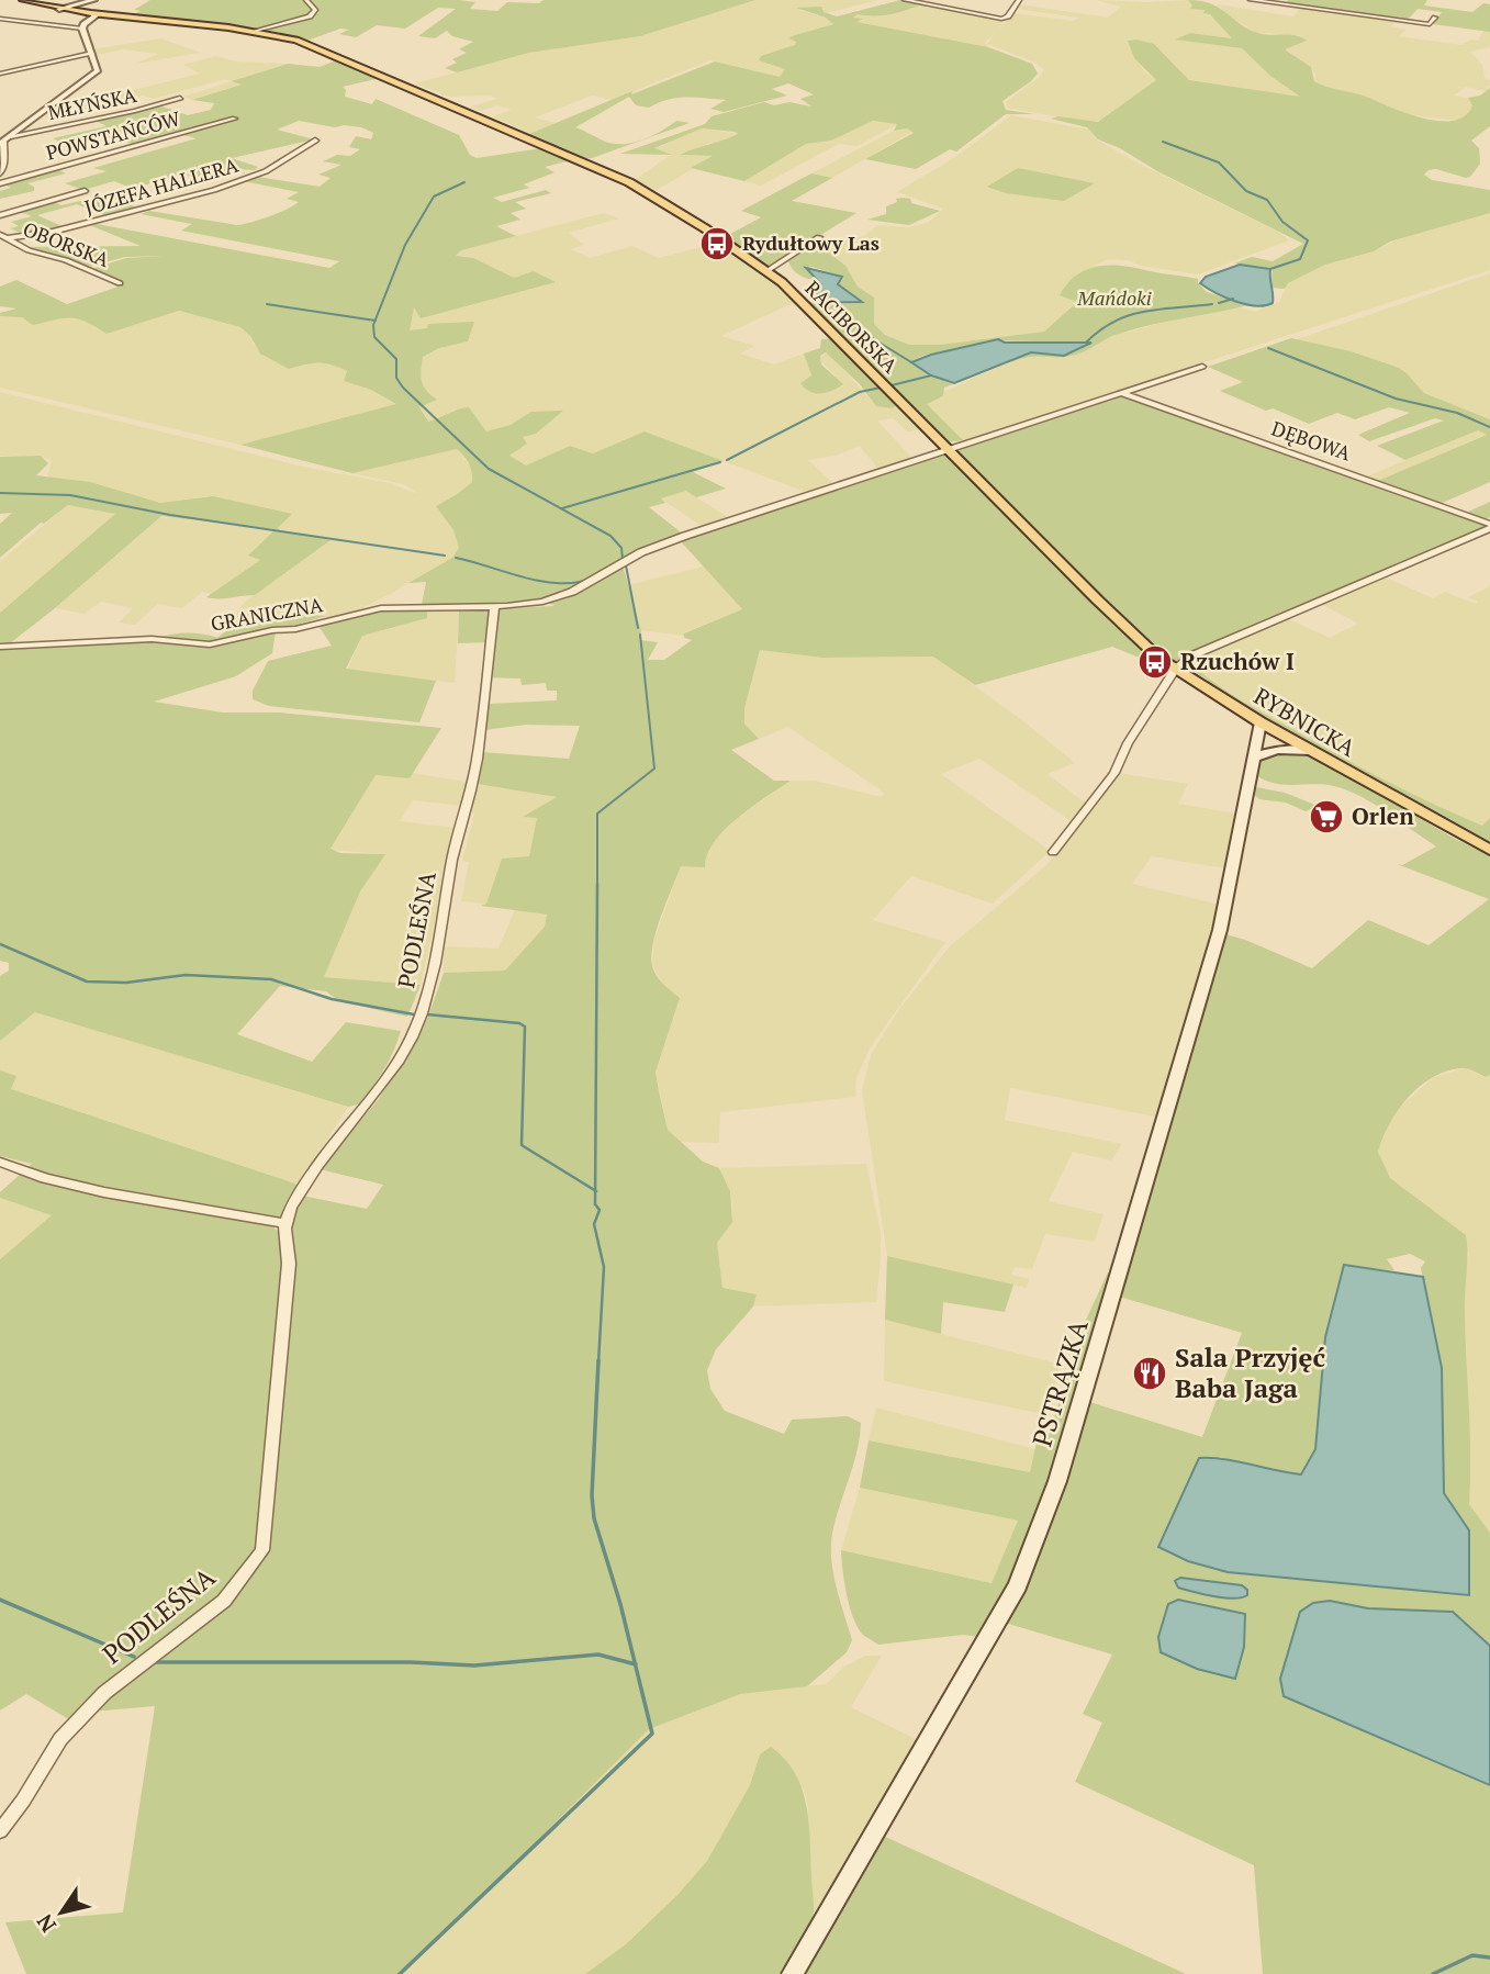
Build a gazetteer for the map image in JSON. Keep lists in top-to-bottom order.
{
  "streets": {
    "main road": ["RACIBORSKA", "RYBNICKA", "PSTRĄZKA"],
    "street": [
      "MŁYŃSKA",
      "POWSTAŃCÓW",
      "JÓZEFA HALLERA",
      "OBORSKA",
      "DĘBOWA",
      "GRANICZNA",
      "PODLEŚNA"
    ]
  },
  "crossings": [
    ["JÓZEFA HALLERA", "OBORSKA"],
    ["RACIBORSKA", "RYBNICKA"],
    ["DĘBOWA", "RYBNICKA"],
    ["GRANICZNA", "PODLEŚNA"],
    ["RYBNICKA", "PSTRĄZKA"]
  ],
  "parks": ["Mańdoki"],
  "places": {
    "bus stop": ["Rydułtowy Las", "Rzuchów I"],
    "supermarket": ["Orlen"],
    "restaurant": ["Sala Przyjęć Baba Jaga"]
  },
  "north": "bottom left"
}
